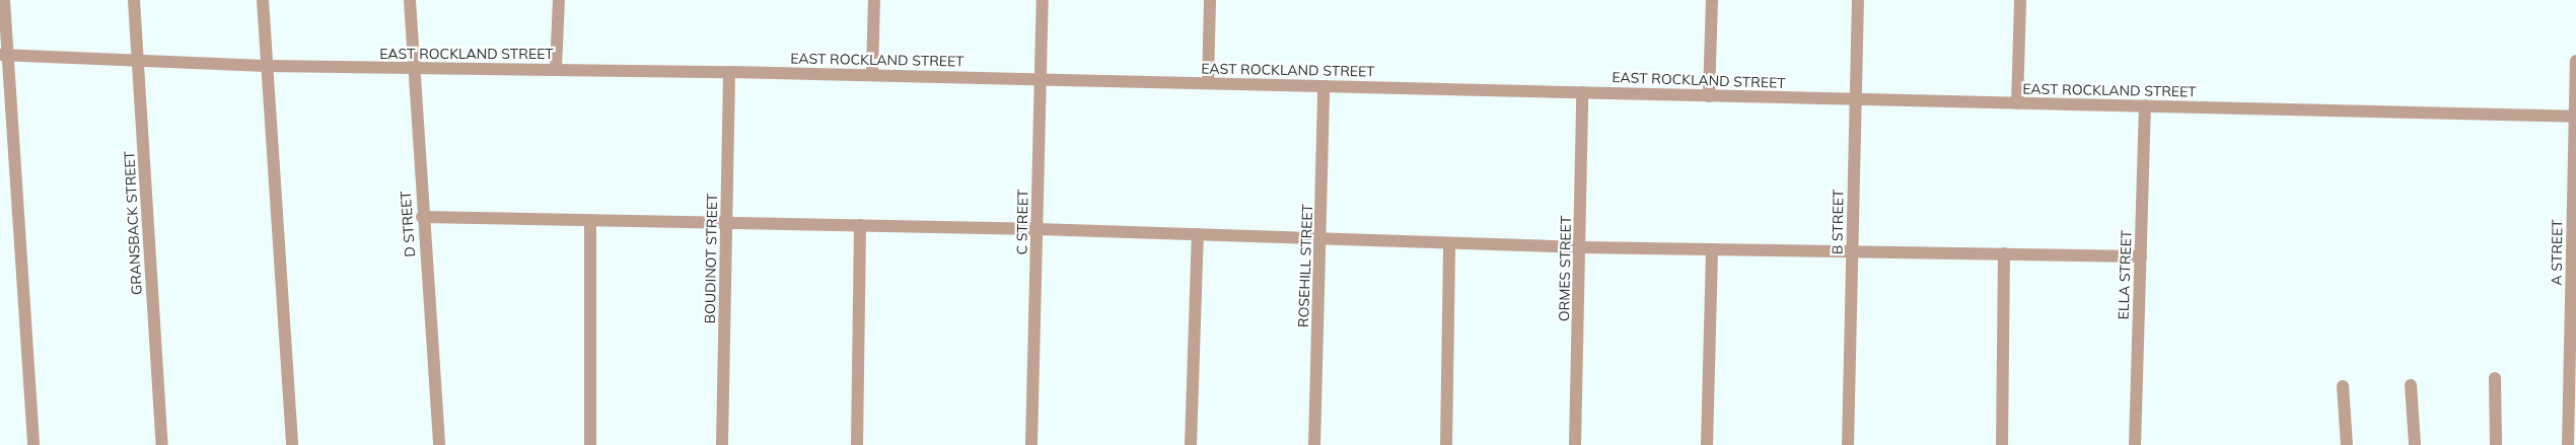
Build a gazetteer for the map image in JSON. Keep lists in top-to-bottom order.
{
  "streets": {
    "street": [
      "EAST ROCKLAND STREET",
      "C STREET",
      "B STREET",
      "GRANSBACK STREET",
      "D STREET",
      "A STREET",
      "BOUDINOT STREET",
      "ROSEHILL STREET",
      "ORMES STREET",
      "ELLA STREET"
    ]
  },
  "crossings": [
    ["EAST ROCKLAND STREET", "C STREET"],
    ["EAST ROCKLAND STREET", "B STREET"],
    ["EAST ROCKLAND STREET", "GRANSBACK STREET"],
    ["EAST ROCKLAND STREET", "D STREET"],
    ["EAST ROCKLAND STREET", "A STREET"],
    ["EAST ROCKLAND STREET", "BOUDINOT STREET"],
    ["EAST ROCKLAND STREET", "ROSEHILL STREET"],
    ["EAST ROCKLAND STREET", "ORMES STREET"],
    ["EAST ROCKLAND STREET", "ELLA STREET"]
  ]
}
